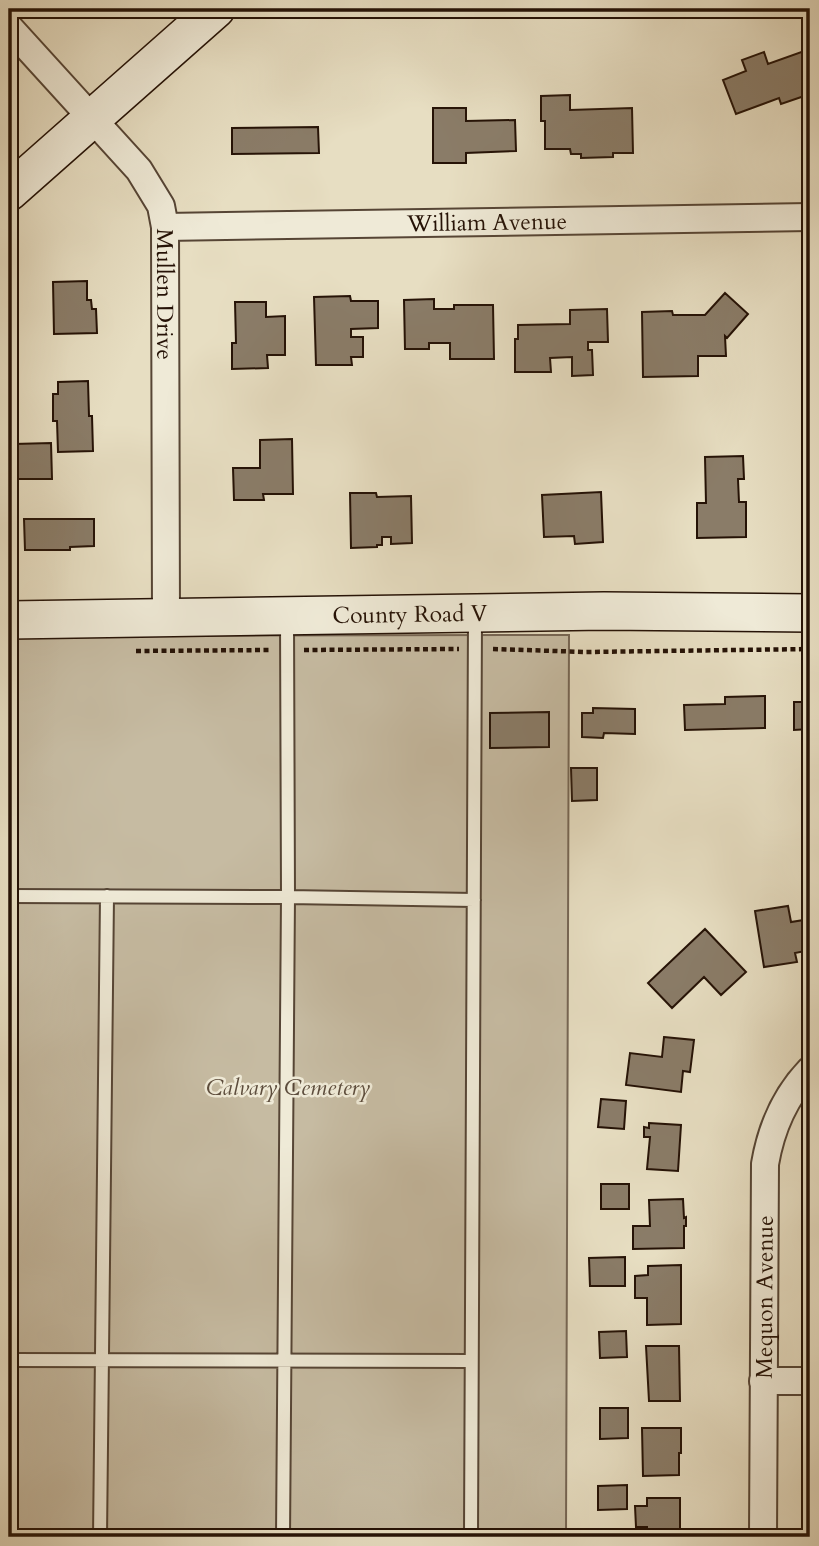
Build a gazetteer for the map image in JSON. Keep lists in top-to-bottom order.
{
  "streets": {
    "main road": ["County Road V"],
    "street": ["William Avenue", "Mullen Drive", "Mequon Avenue"]
  },
  "crossings": [
    ["William Avenue", "Mullen Drive"],
    ["Mullen Drive", "County Road V"]
  ],
  "parks": ["Calvary Cemetery"]
}
